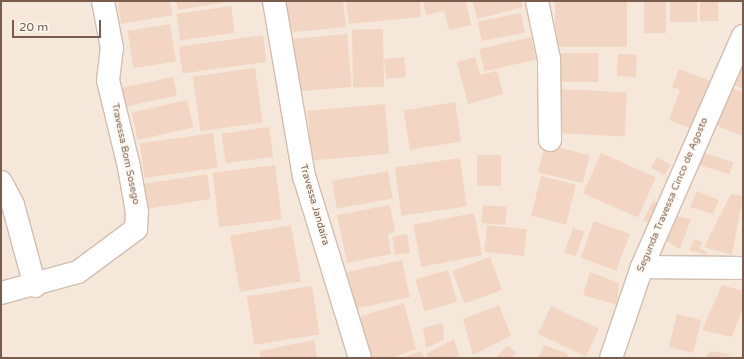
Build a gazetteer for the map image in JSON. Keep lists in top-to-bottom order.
{
  "streets": {
    "street": ["Travessa Bom Sosego", "Segunda Travessa Cinco de Agosto", "Travessa Jandaíra"]
  },
  "scale_bar": "20 m"
}
